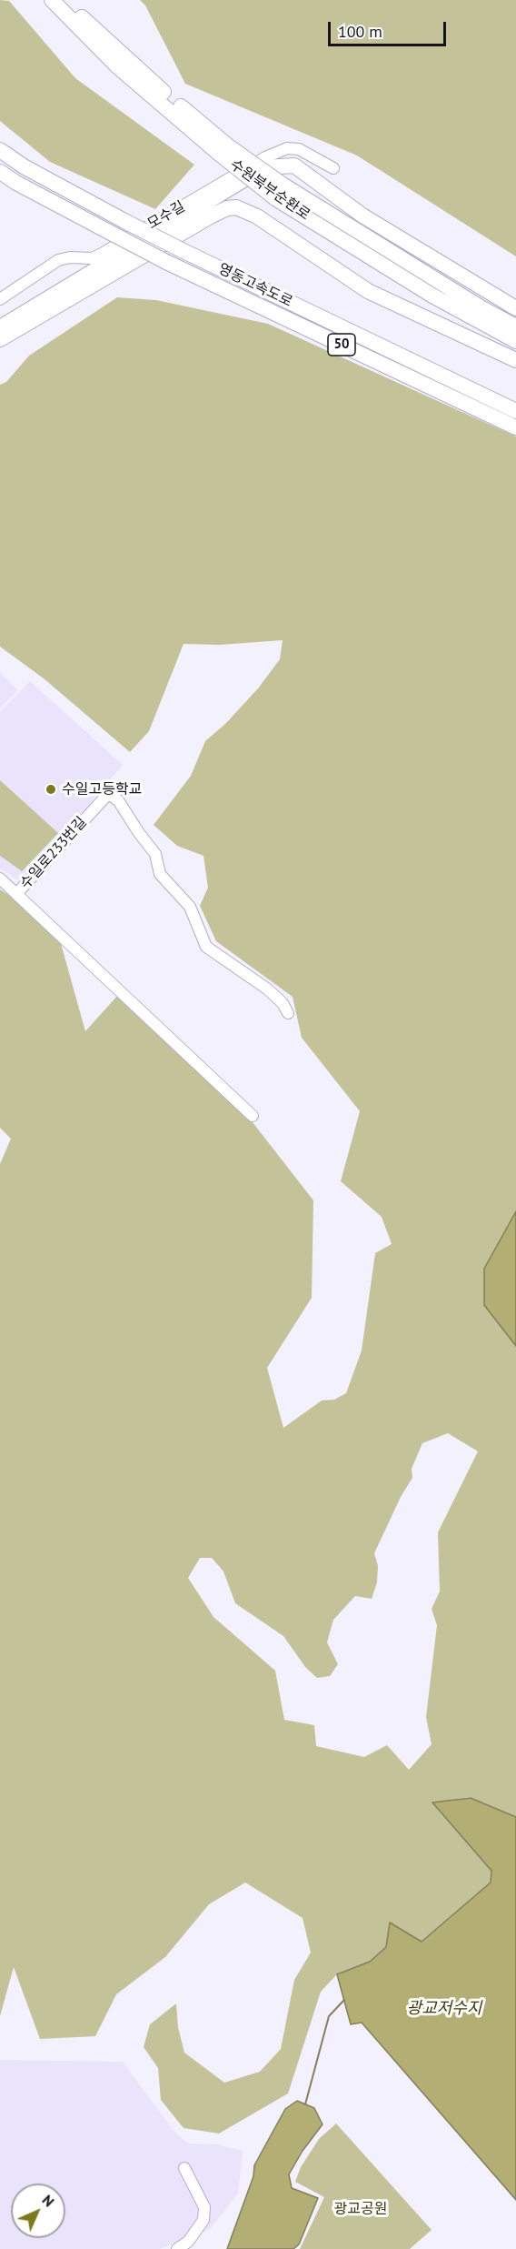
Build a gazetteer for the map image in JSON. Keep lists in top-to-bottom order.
{
  "streets": {
    "highway": ["수원북부순환로", "영동고속도로", "50"],
    "street": ["모수길", "수일로233번길"]
  },
  "water": ["광교저수지"],
  "parks": ["광교공원"],
  "places": ["수일고등학교"],
  "scale_bar": "100 m",
  "north": "top right"
}
